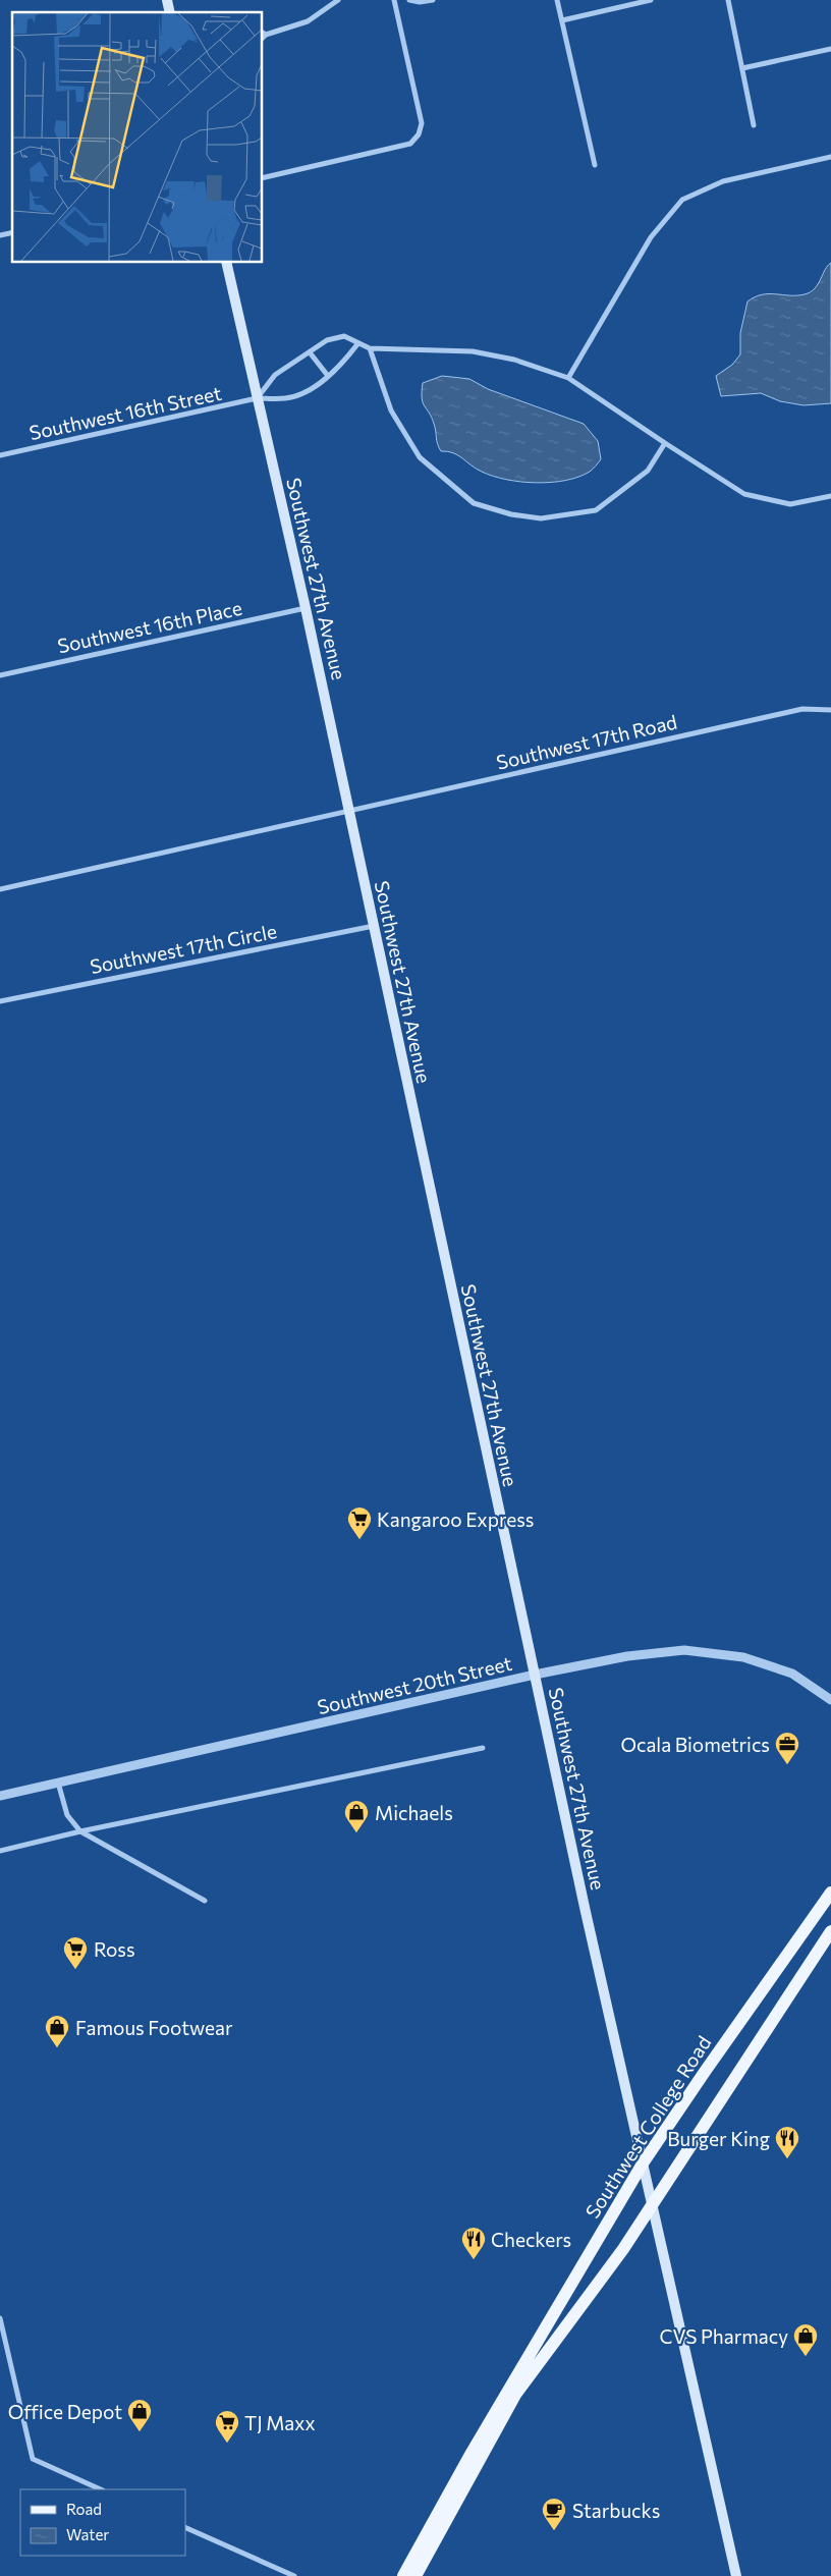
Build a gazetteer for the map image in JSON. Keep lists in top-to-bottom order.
{
  "streets": {
    "main road": ["Southwest 27th Avenue", "Southwest College Road"],
    "street": [
      "Southwest 16th Street",
      "Southwest 16th Place",
      "Southwest 17th Road",
      "Southwest 17th Circle",
      "Southwest 20th Street"
    ]
  },
  "crossings": [
    ["Southwest 16th Street", "Southwest 27th Avenue"],
    ["Southwest 27th Avenue", "Southwest 16th Place"],
    ["Southwest 27th Avenue", "Southwest 17th Road"],
    ["Southwest 27th Avenue", "Southwest 17th Circle"],
    ["Southwest 27th Avenue", "Southwest 20th Street"],
    ["Southwest 27th Avenue", "Southwest College Road"]
  ],
  "places": {
    "supermarket": ["Kangaroo Express", "Ross", "TJ Maxx"],
    "office": ["Ocala Biometrics"],
    "shop": [
      "Michaels",
      "Famous Footwear",
      "CVS Pharmacy",
      "Office Depot"
    ],
    "restaurant": ["Burger King", "Checkers"],
    "cafe": ["Starbucks"]
  },
  "legend": ["Road", "Water"]
}
